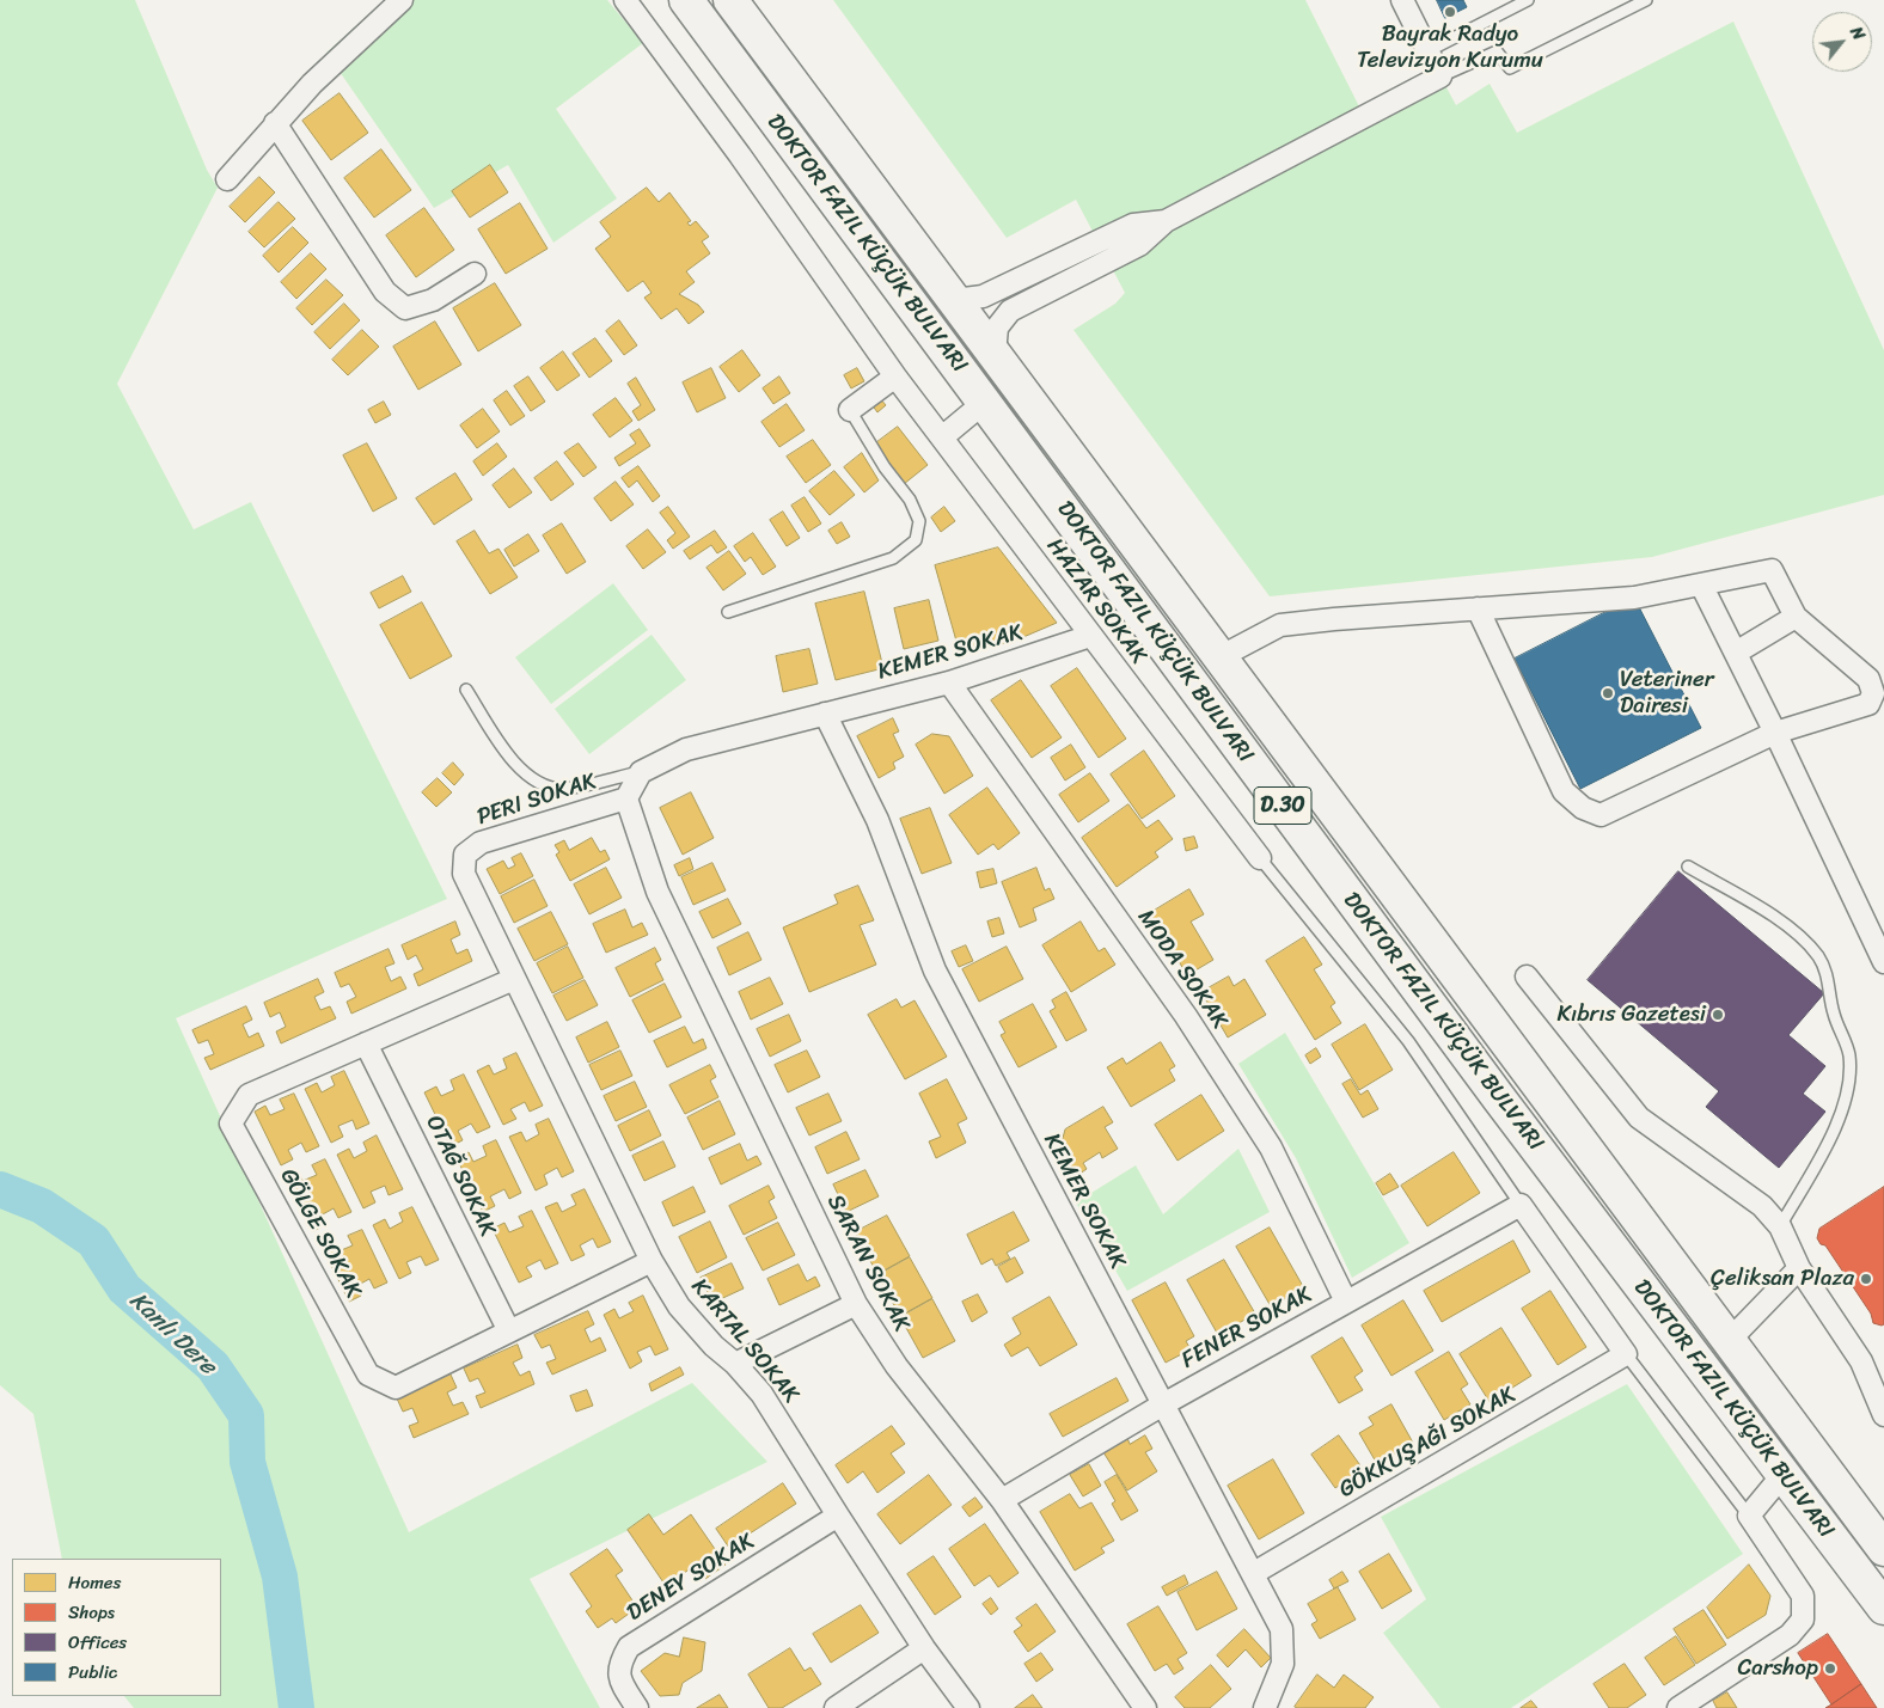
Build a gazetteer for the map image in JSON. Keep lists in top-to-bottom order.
{
  "streets": {
    "highway": ["D.30"],
    "street": [
      "HAZAR SOKAK",
      "KEMER SOKAK",
      "PERI SOKAK",
      "MODA SOKAK",
      "OTAĞ SOKAK",
      "GÖLGE SOKAK",
      "SARAN SOKAK",
      "FENER SOKAK",
      "KARTAL SOKAK",
      "DENEY SOKAK"
    ]
  },
  "crossings": [
    ["HAZAR SOKAK", "KEMER SOKAK"],
    ["HAZAR SOKAK", "FENER SOKAK"],
    ["KEMER SOKAK", "MODA SOKAK"],
    ["KEMER SOKAK", "FENER SOKAK"],
    ["PERI SOKAK", "SARAN SOKAK"],
    ["PERI SOKAK", "KARTAL SOKAK"],
    ["MODA SOKAK", "FENER SOKAK"],
    ["OTAĞ SOKAK", "GÖLGE SOKAK"],
    ["GÖLGE SOKAK", "KARTAL SOKAK"],
    ["SARAN SOKAK", "FENER SOKAK"],
    ["KARTAL SOKAK", "DENEY SOKAK"]
  ],
  "water": ["Kanlı Dere"],
  "places": [
    "Bayrak Radyo Televizyon Kurumu",
    "Veteriner Dairesi",
    "Kıbrıs Gazetesi",
    "Çeliksan Plaza",
    "Carshop"
  ],
  "legend": [
    "Homes",
    "Shops",
    "Offices",
    "Public"
  ],
  "north": "top right"
}
